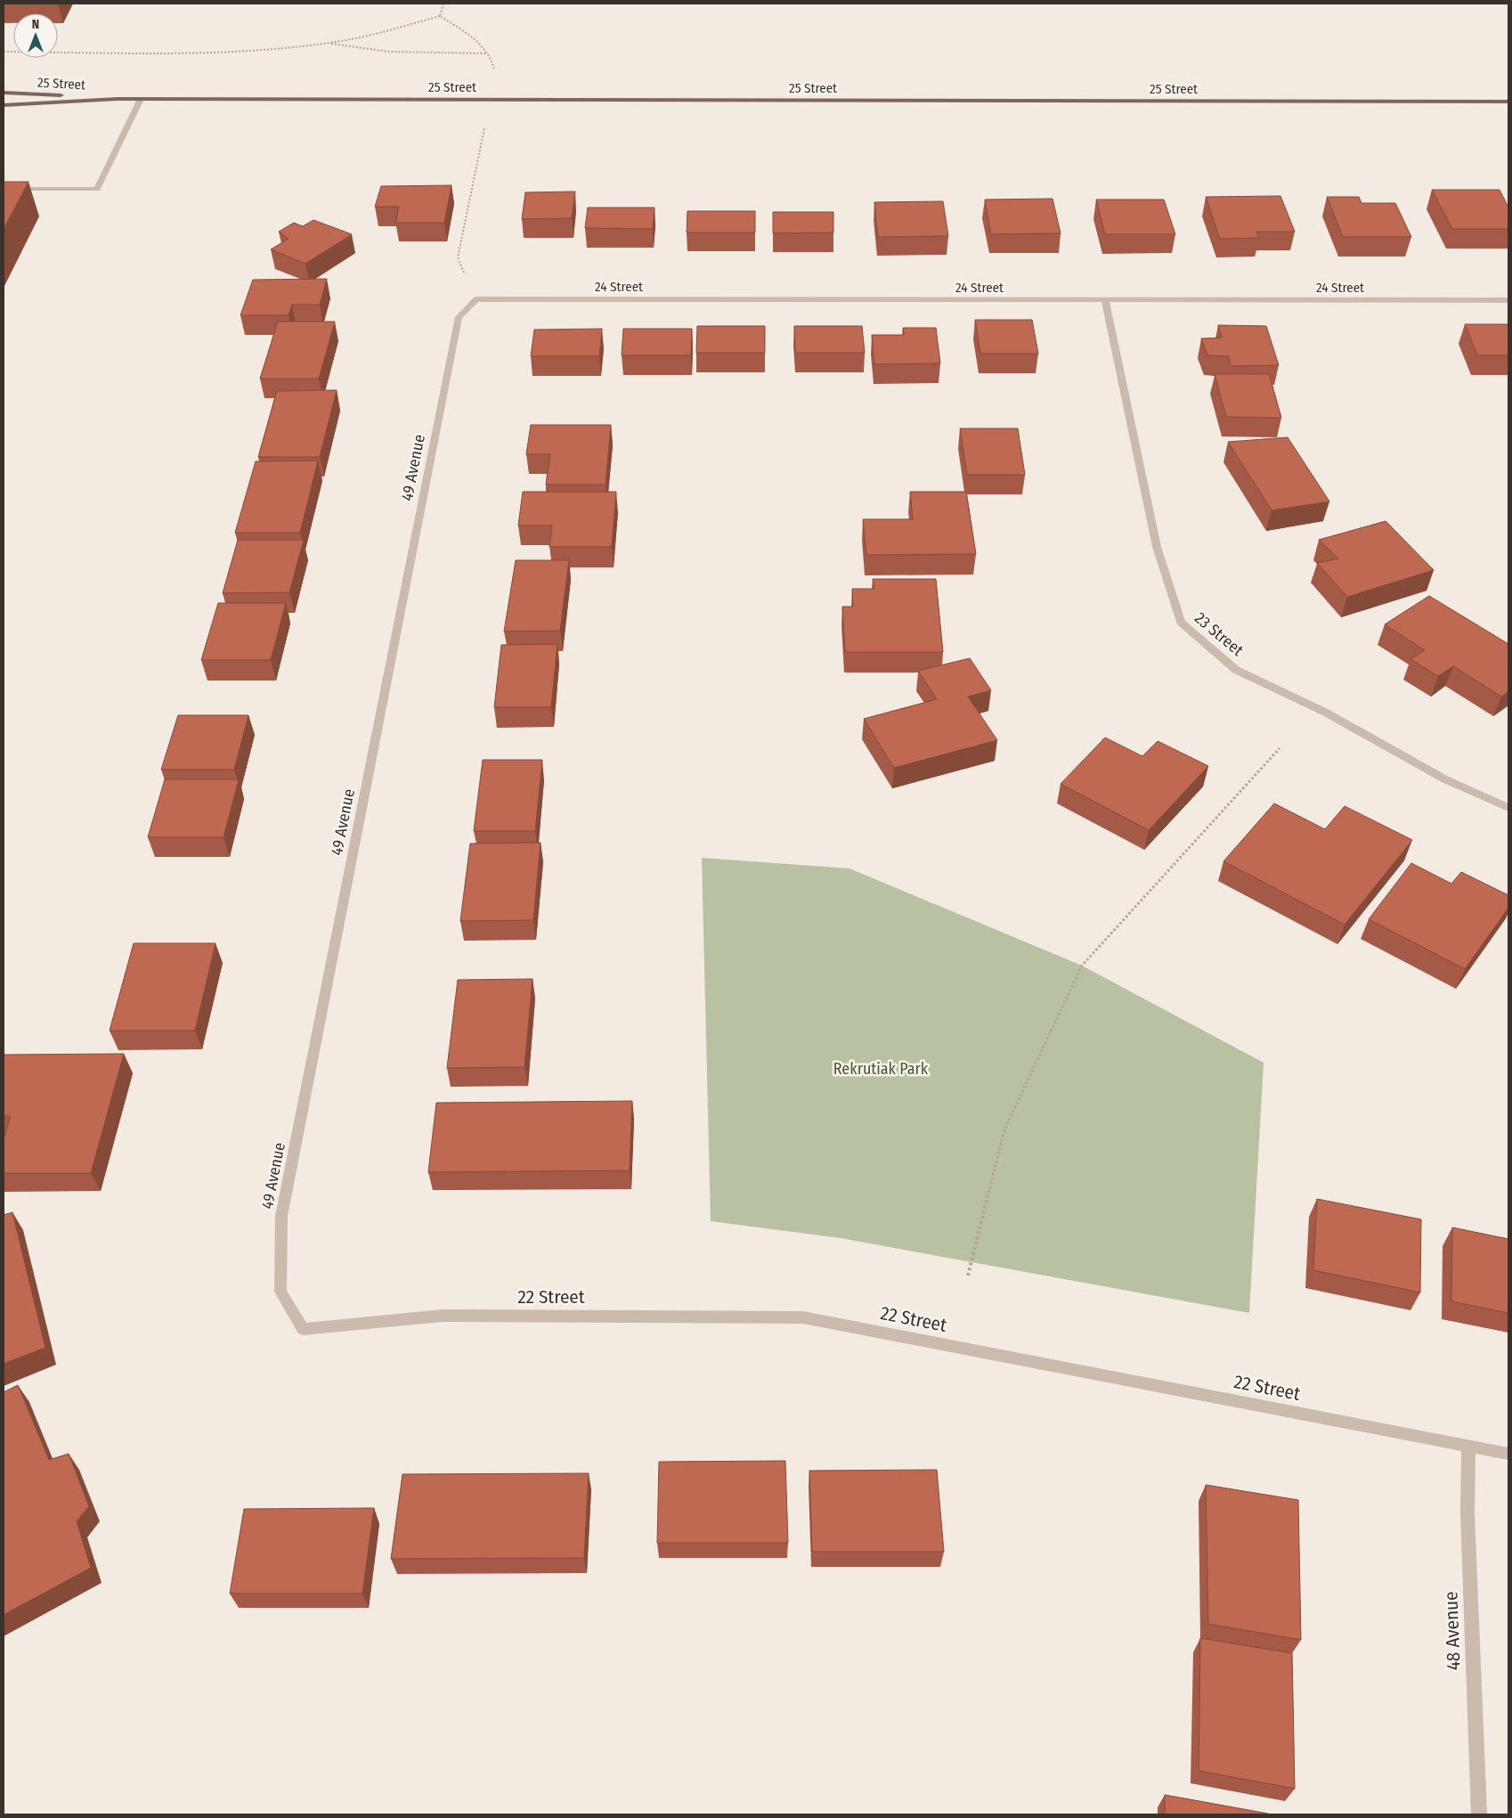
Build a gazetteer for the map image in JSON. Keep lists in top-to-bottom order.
{
  "streets": {
    "main road": ["25 Street"],
    "street": [
      "24 Street",
      "49 Avenue",
      "23 Street",
      "22 Street",
      "48 Avenue"
    ]
  },
  "crossings": [
    ["24 Street", "49 Avenue"],
    ["24 Street", "23 Street"],
    ["49 Avenue", "22 Street"],
    ["22 Street", "48 Avenue"]
  ],
  "parks": ["Rekrutiak Park"],
  "north": "top"
}
